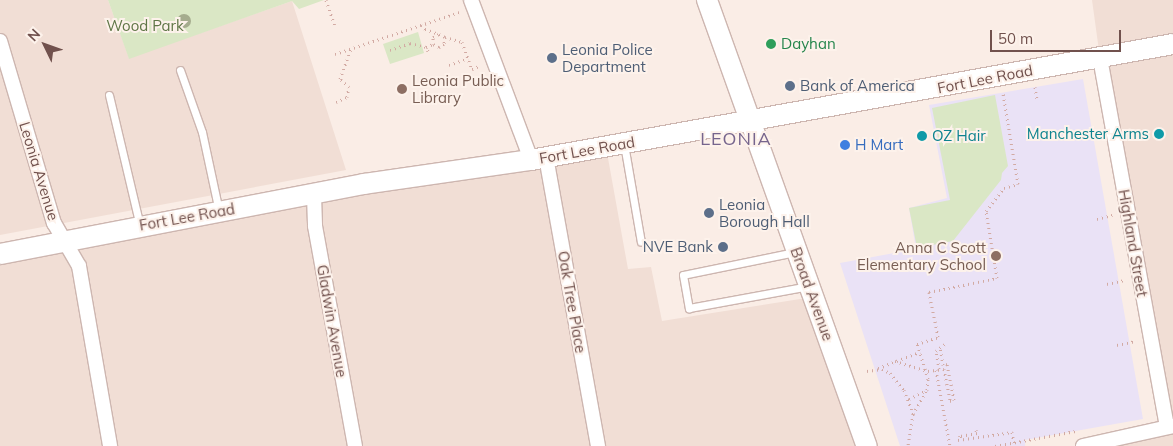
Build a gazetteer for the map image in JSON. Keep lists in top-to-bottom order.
{
  "streets": {
    "main road": ["Fort Lee Road", "Broad Avenue"],
    "street": [
      "Leonia Avenue",
      "Highland Street",
      "Oak Tree Place",
      "Gladwin Avenue"
    ]
  },
  "crossings": [
    ["Fort Lee Road", "Leonia Avenue"],
    ["Fort Lee Road", "Highland Street"],
    ["Fort Lee Road", "Broad Avenue"],
    ["Fort Lee Road", "Oak Tree Place"],
    ["Fort Lee Road", "Gladwin Avenue"]
  ],
  "districts": ["LEONIA"],
  "parks": ["Wood Park"],
  "places": [
    "Dayhan",
    "Leonia Police Department",
    "Bank of America",
    "Leonia Public Library",
    "Manchester Arms",
    "OZ Hair",
    "H Mart",
    "Leonia Borough Hall",
    "NVE Bank",
    "Anna C Scott Elementary School"
  ],
  "scale_bar": "50 m",
  "north": "top left"
}
